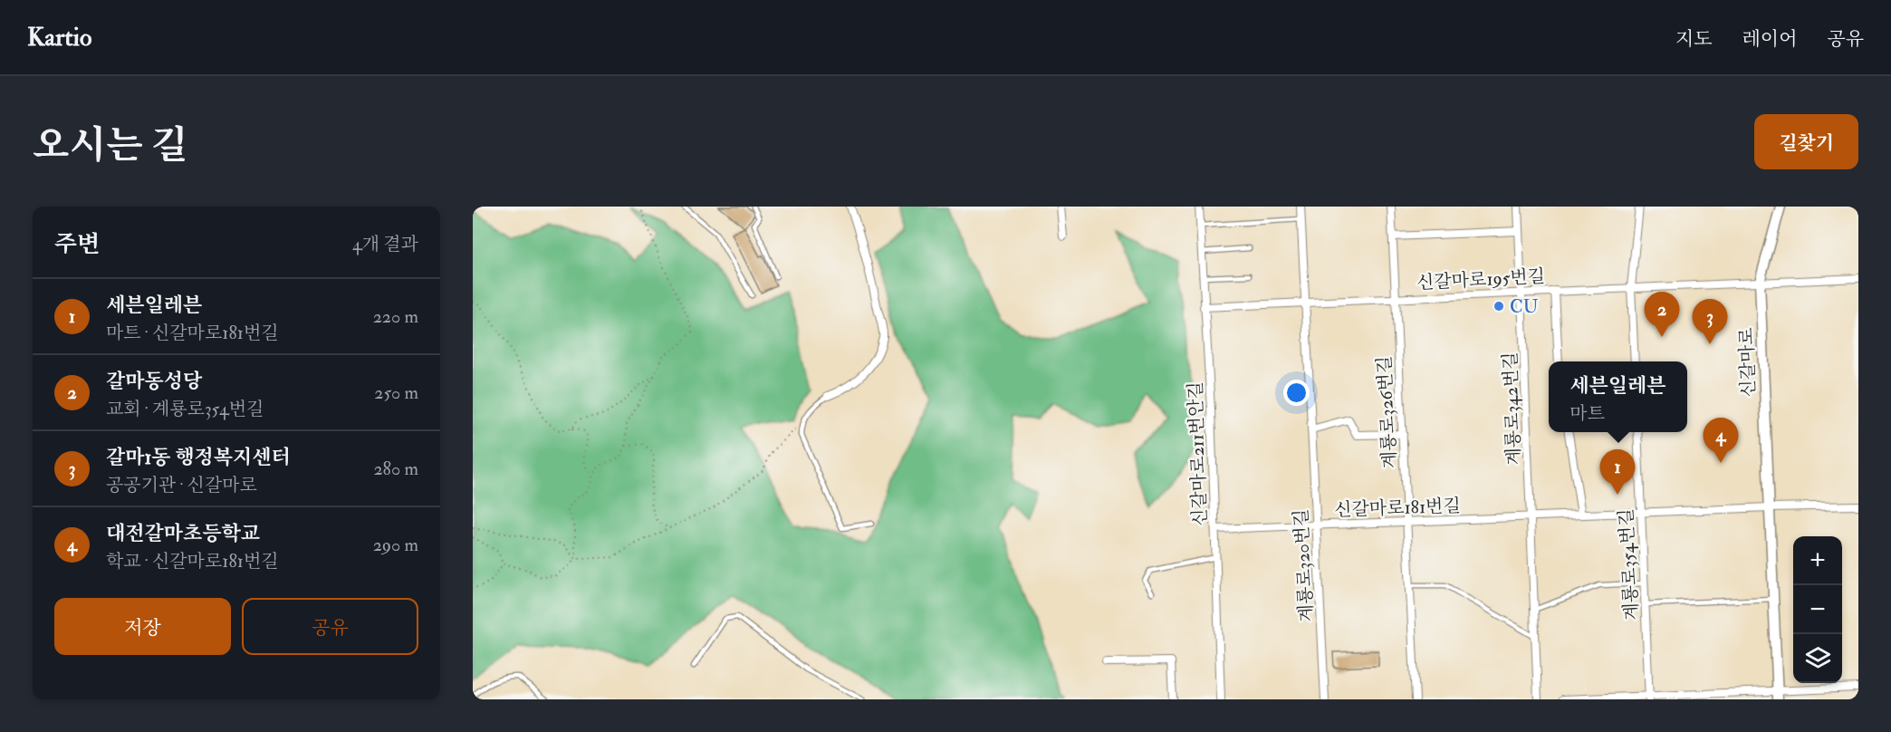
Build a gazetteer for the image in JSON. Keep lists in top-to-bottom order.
{
  "streets": {
    "street": [
      "신갈마로195번길",
      "신갈마로",
      "계룡로342번길",
      "계룡로326번길",
      "신갈마로211번안길",
      "신갈마로181번길",
      "계룡로354번길",
      "계룡로320번길"
    ]
  },
  "crossings": [
    ["신갈마로195번길", "신갈마로"],
    ["신갈마로195번길", "계룡로342번길"],
    ["신갈마로195번길", "계룡로326번길"],
    ["신갈마로195번길", "신갈마로211번안길"],
    ["신갈마로195번길", "계룡로320번길"],
    ["신갈마로", "신갈마로181번길"],
    ["계룡로342번길", "신갈마로181번길"],
    ["계룡로326번길", "신갈마로181번길"],
    ["신갈마로211번안길", "신갈마로181번길"],
    ["신갈마로181번길", "계룡로354번길"],
    ["신갈마로181번길", "계룡로320번길"]
  ],
  "places": ["CU"],
  "page": {
    "header": "Kartio",
    "nav": ["지도", "레이어", "공유"],
    "title": "오시는 길",
    "buttons": [
      "길찾기",
      ["저장", "공유"]
    ],
    "heading": ["주변", "4개 결과"],
    "list": [
      {
        "mark": "1",
        "name": "세븐일레븐",
        "note": "마트 · 신갈마로181번길",
        "value": "220 m"
      },
      {
        "mark": "2",
        "name": "갈마동성당",
        "note": "교회 · 계룡로354번길",
        "value": "250 m"
      },
      {
        "mark": "3",
        "name": "갈마1동 행정복지센터",
        "note": "공공기관 · 신갈마로",
        "value": "280 m"
      },
      {
        "mark": "4",
        "name": "대전갈마초등학교",
        "note": "학교 · 신갈마로181번길",
        "value": "290 m"
      }
    ],
    "pins": [
      "2",
      "3",
      "4",
      "1"
    ],
    "popup": ["세븐일레븐", "마트"],
    "map_buttons": ["+", "−"]
  }
}
